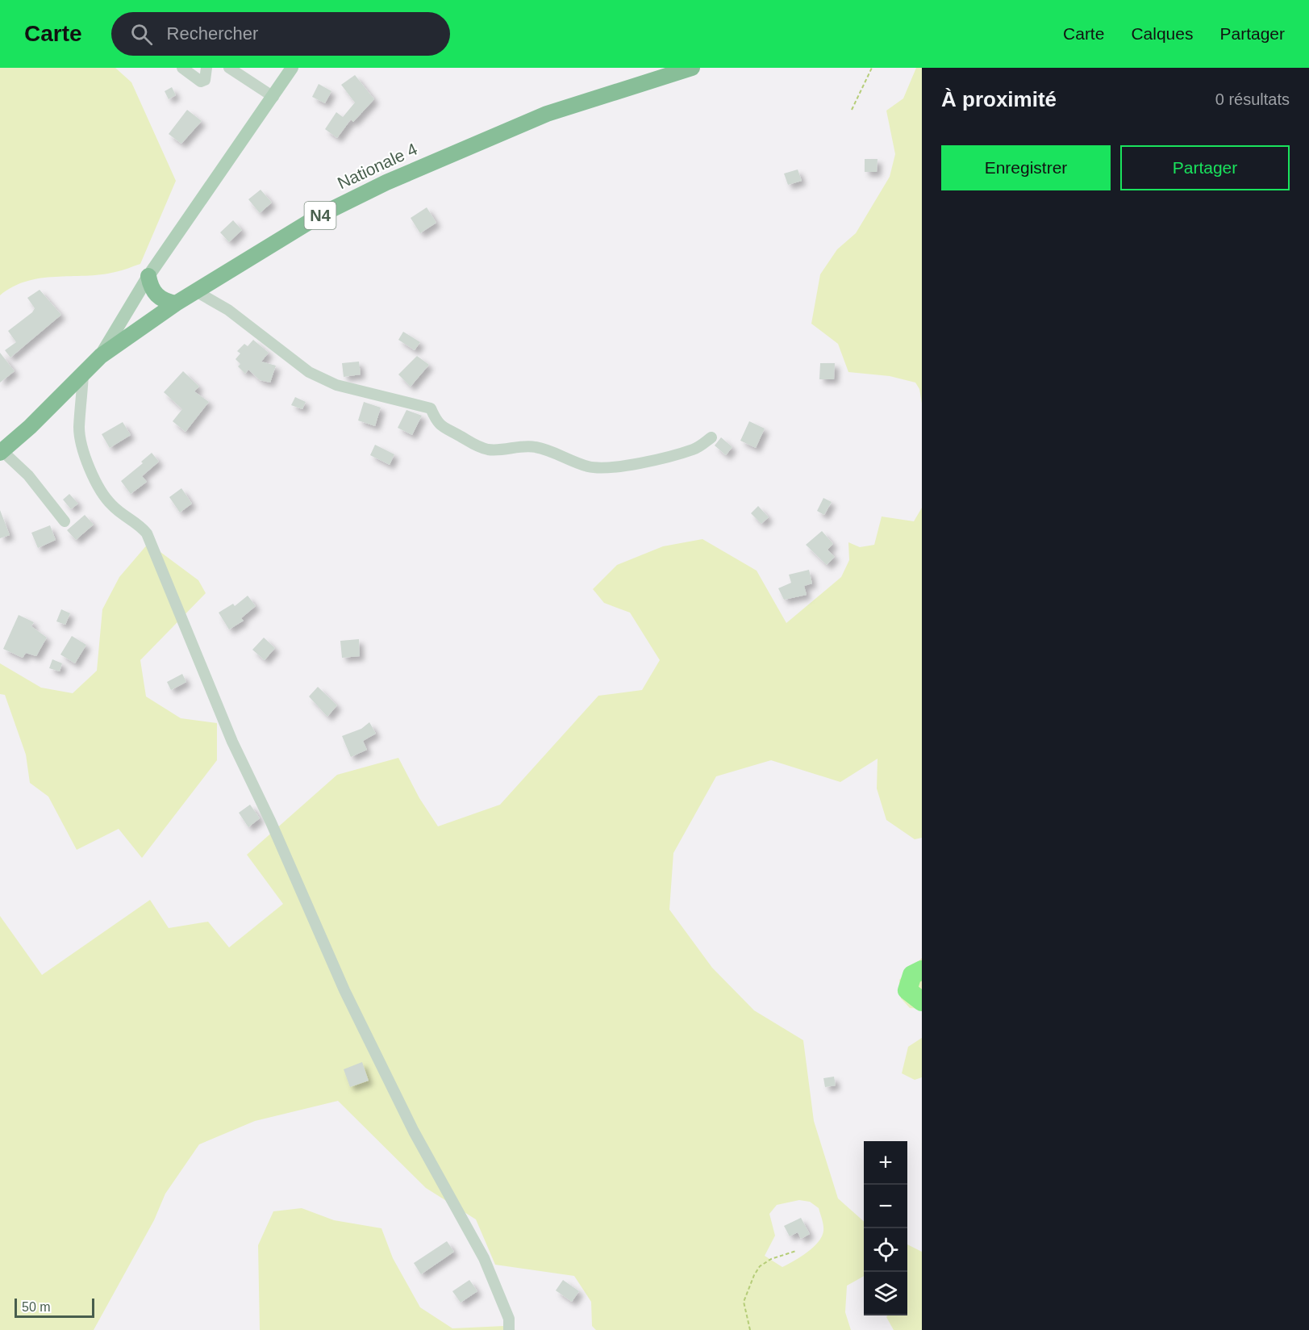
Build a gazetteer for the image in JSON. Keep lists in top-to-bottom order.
{
  "streets": {
    "highway": ["Nationale 4", "N4"]
  },
  "scale_bar": "50 m",
  "page": {
    "header": "Carte",
    "search": "Rechercher",
    "nav": ["Carte", "Calques", "Partager"],
    "heading": ["À proximité", "0 résultats"],
    "buttons": ["Enregistrer", "Partager"],
    "map_buttons": ["+", "−"],
    "scale": "50 m"
  }
}
